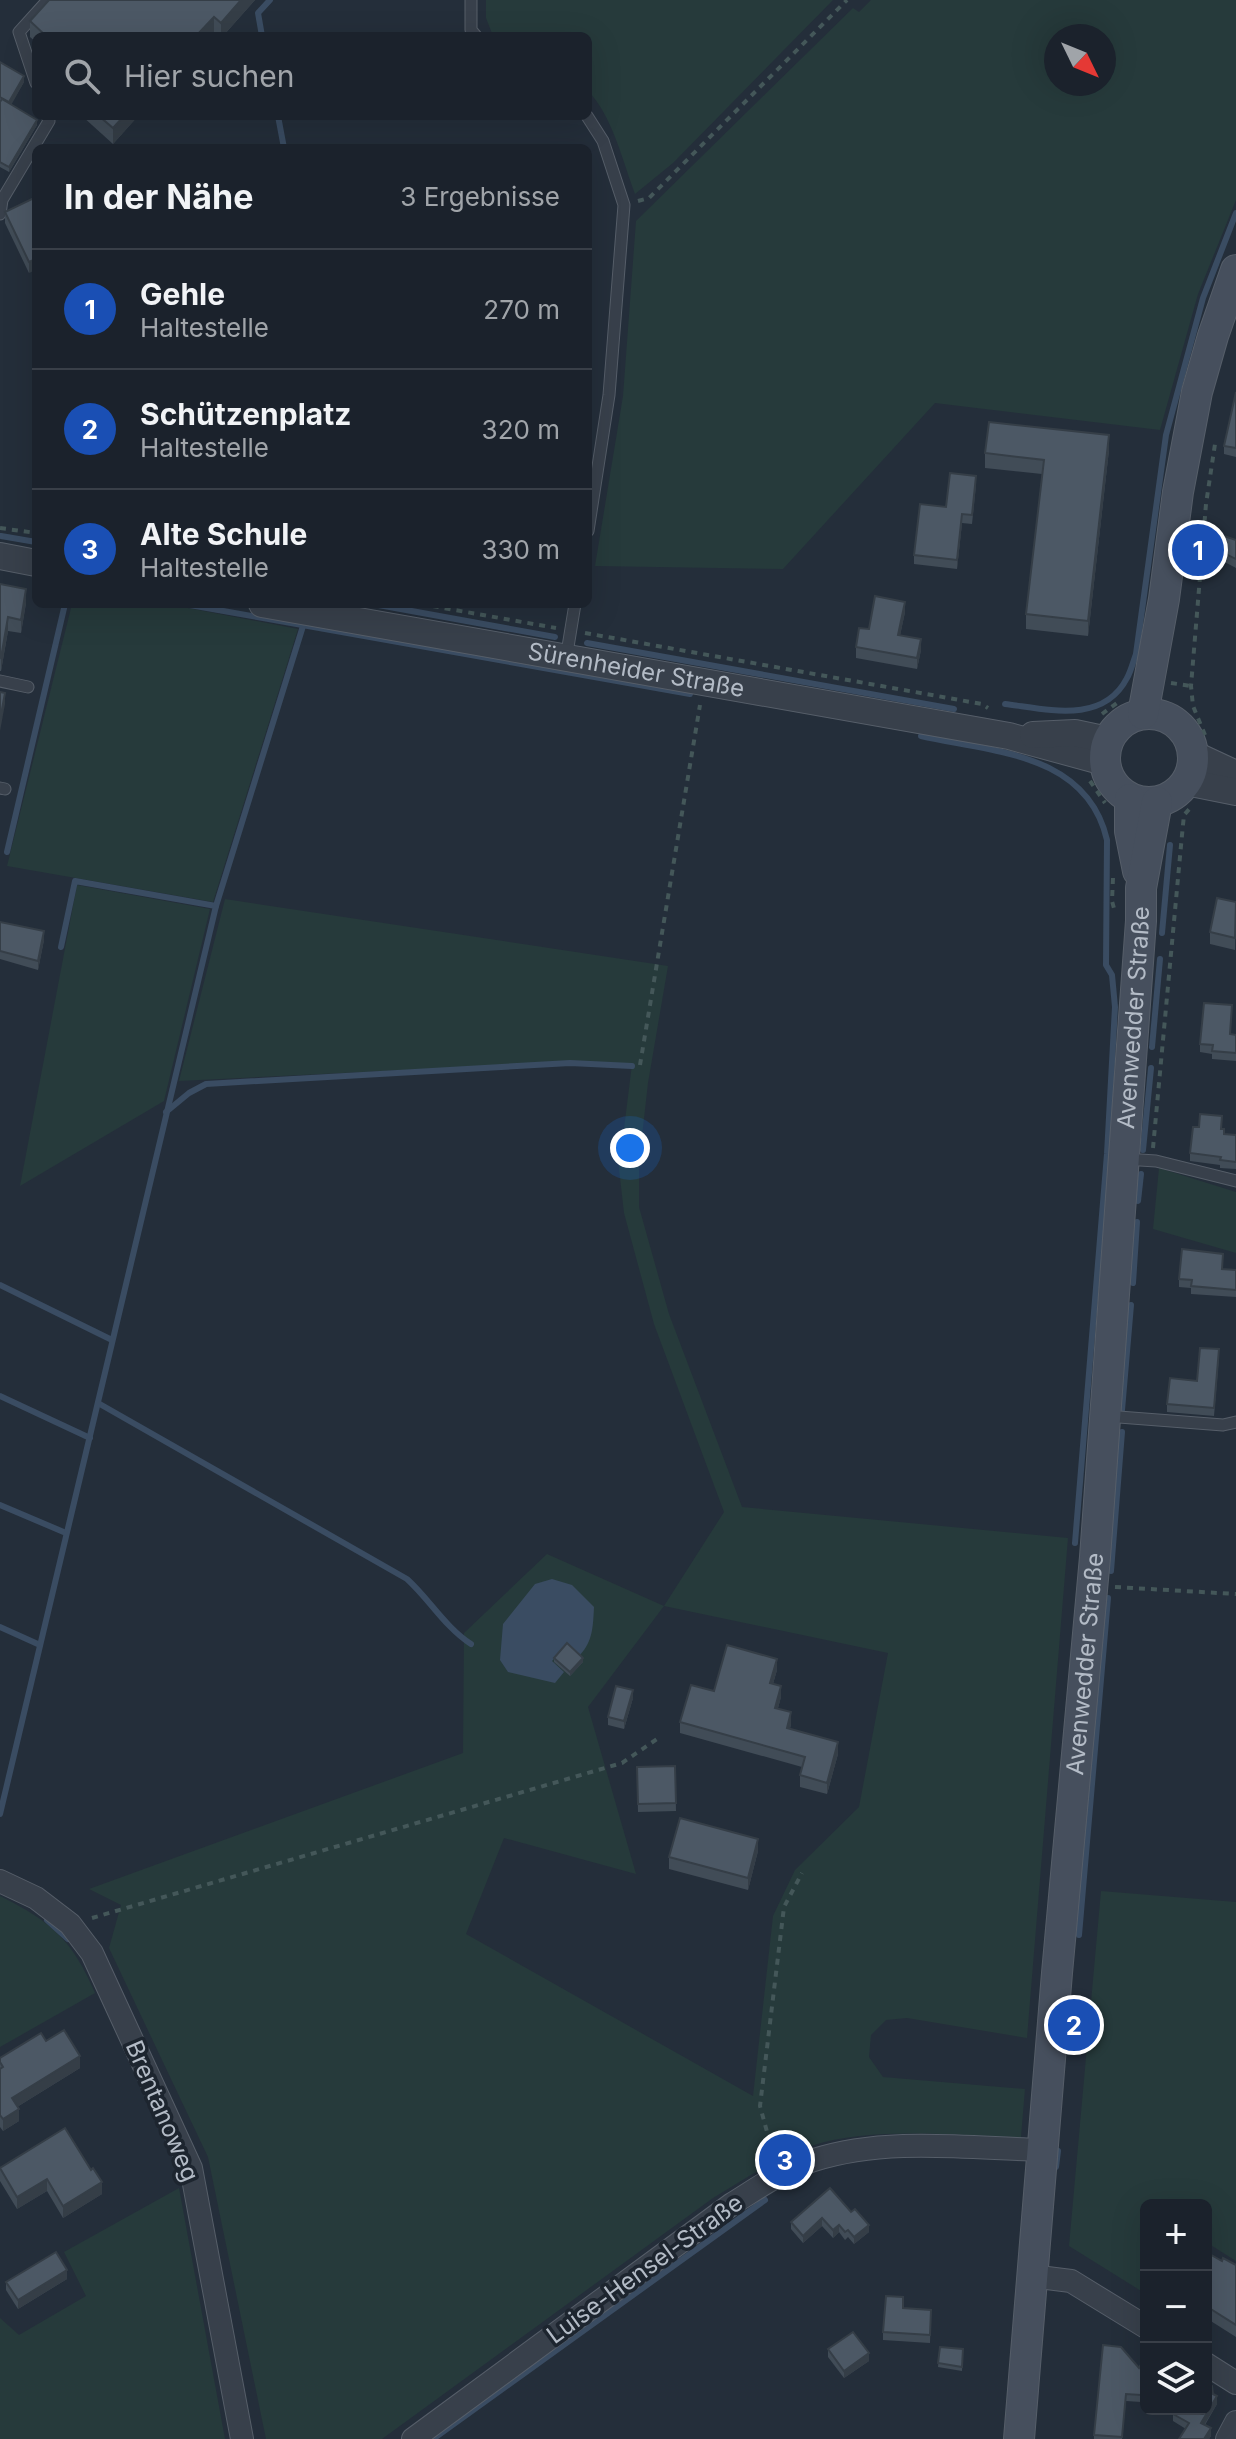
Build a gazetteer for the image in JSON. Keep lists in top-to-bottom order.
{
  "streets": {
    "main road": ["Avenwedder Straße"],
    "street": ["Sürenheider Straße", "Brentanoweg", "Luise-Hensel-Straße"]
  },
  "crossings": [
    ["Sürenheider Straße", "Avenwedder Straße"],
    ["Avenwedder Straße", "Luise-Hensel-Straße"]
  ],
  "north": "bottom right",
  "page": {
    "search": "Hier suchen",
    "heading": ["In der Nähe", "3 Ergebnisse"],
    "list": [
      {
        "mark": "1",
        "name": "Gehle",
        "note": "Haltestelle",
        "value": "270 m"
      },
      {
        "mark": "2",
        "name": "Schützenplatz",
        "note": "Haltestelle",
        "value": "320 m"
      },
      {
        "mark": "3",
        "name": "Alte Schule",
        "note": "Haltestelle",
        "value": "330 m"
      }
    ],
    "pins": ["1", "2", "3"],
    "map_buttons": ["+", "−"]
  }
}
